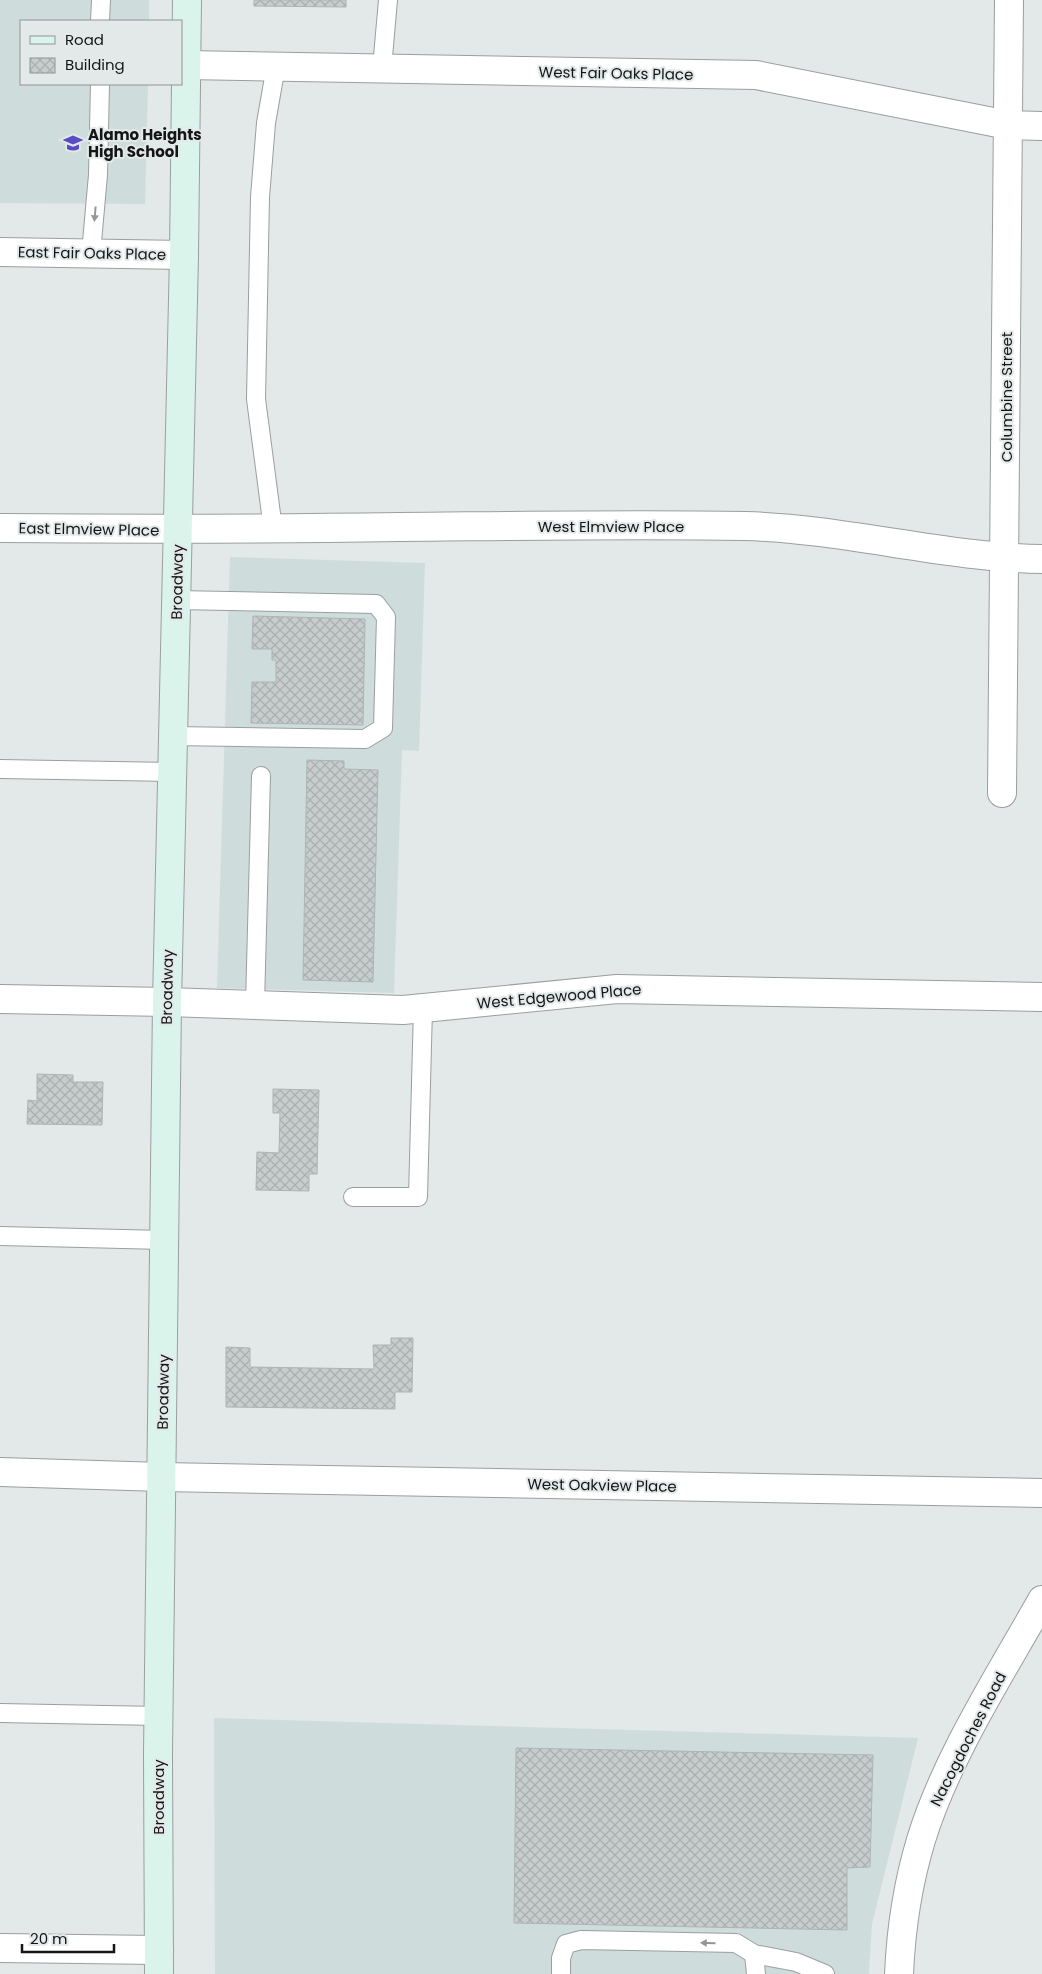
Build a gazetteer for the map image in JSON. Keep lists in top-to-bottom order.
{
  "streets": {
    "main road": ["Broadway"],
    "street": [
      "West Fair Oaks Place",
      "East Fair Oaks Place",
      "Columbine Street",
      "West Elmview Place",
      "East Elmview Place",
      "West Edgewood Place",
      "West Oakview Place",
      "Nacogdoches Road"
    ]
  },
  "crossings": [
    ["West Fair Oaks Place", "Columbine Street"],
    ["West Fair Oaks Place", "Broadway"],
    ["East Fair Oaks Place", "Broadway"],
    ["Columbine Street", "West Elmview Place"],
    ["West Elmview Place", "East Elmview Place"],
    ["West Elmview Place", "Broadway"],
    ["East Elmview Place", "Broadway"],
    ["Broadway", "West Edgewood Place"],
    ["Broadway", "West Oakview Place"]
  ],
  "places": {
    "school or university": ["Alamo Heights High School"]
  },
  "legend": ["Road", "Building"],
  "scale_bar": "20 m"
}
